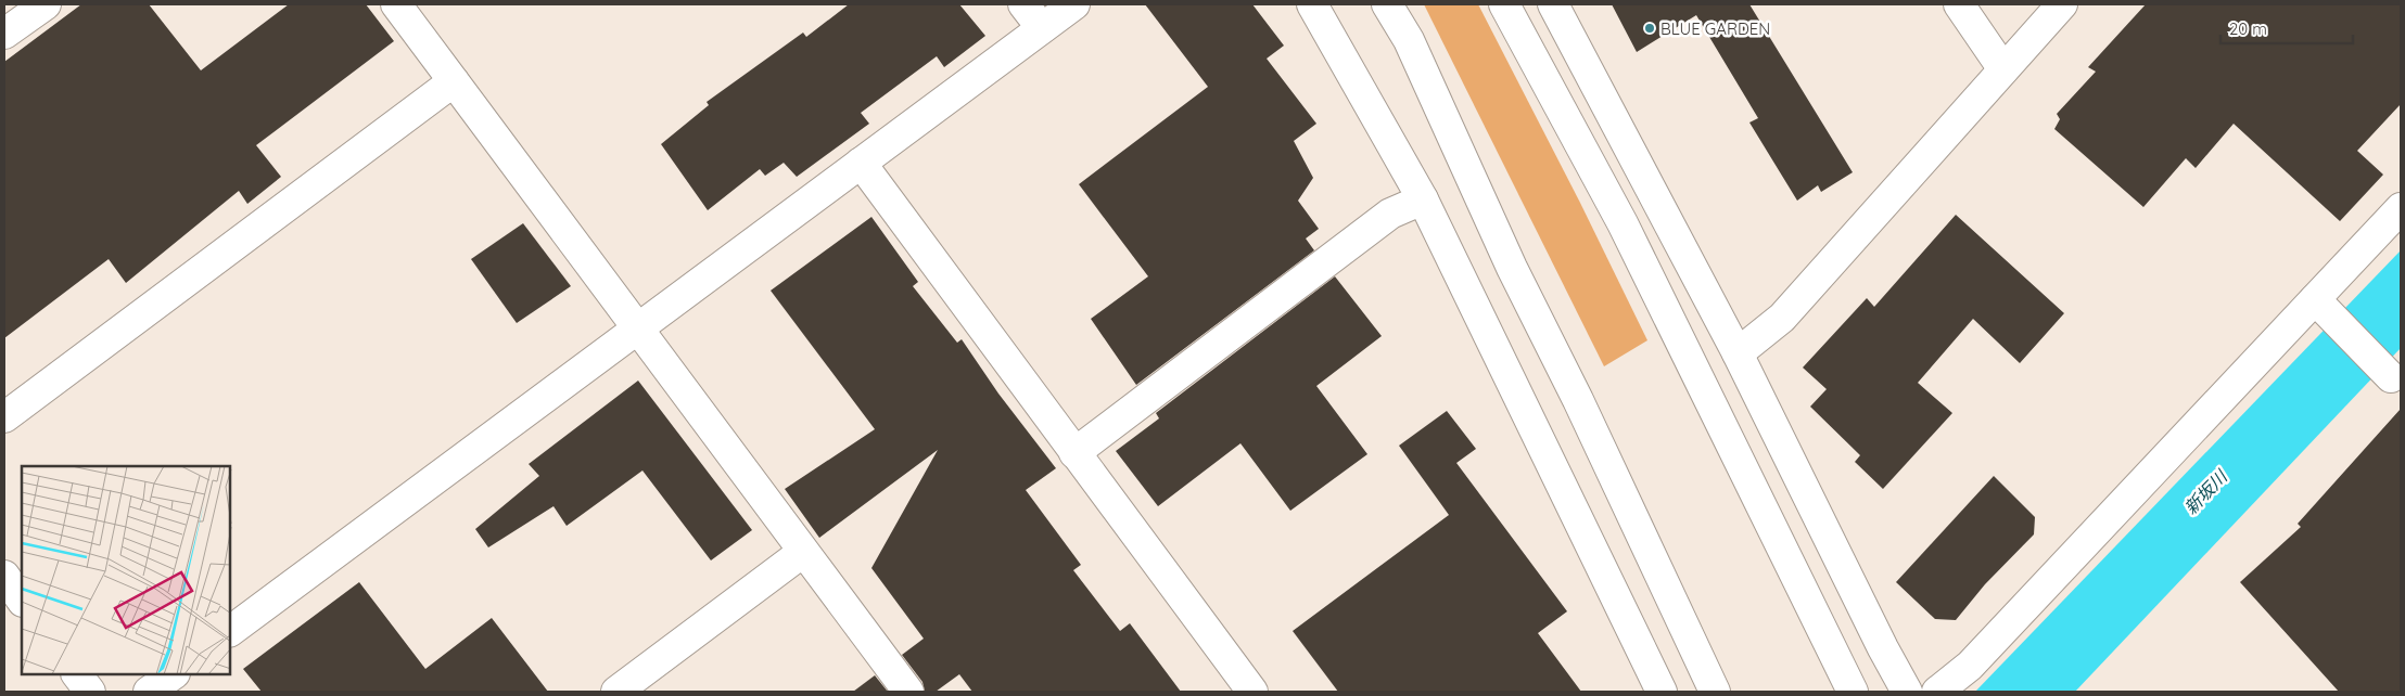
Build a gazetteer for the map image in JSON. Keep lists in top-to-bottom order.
{
  "water": ["新坂川"],
  "places": ["BLUE GARDEN"],
  "scale_bar": "20 m"
}
